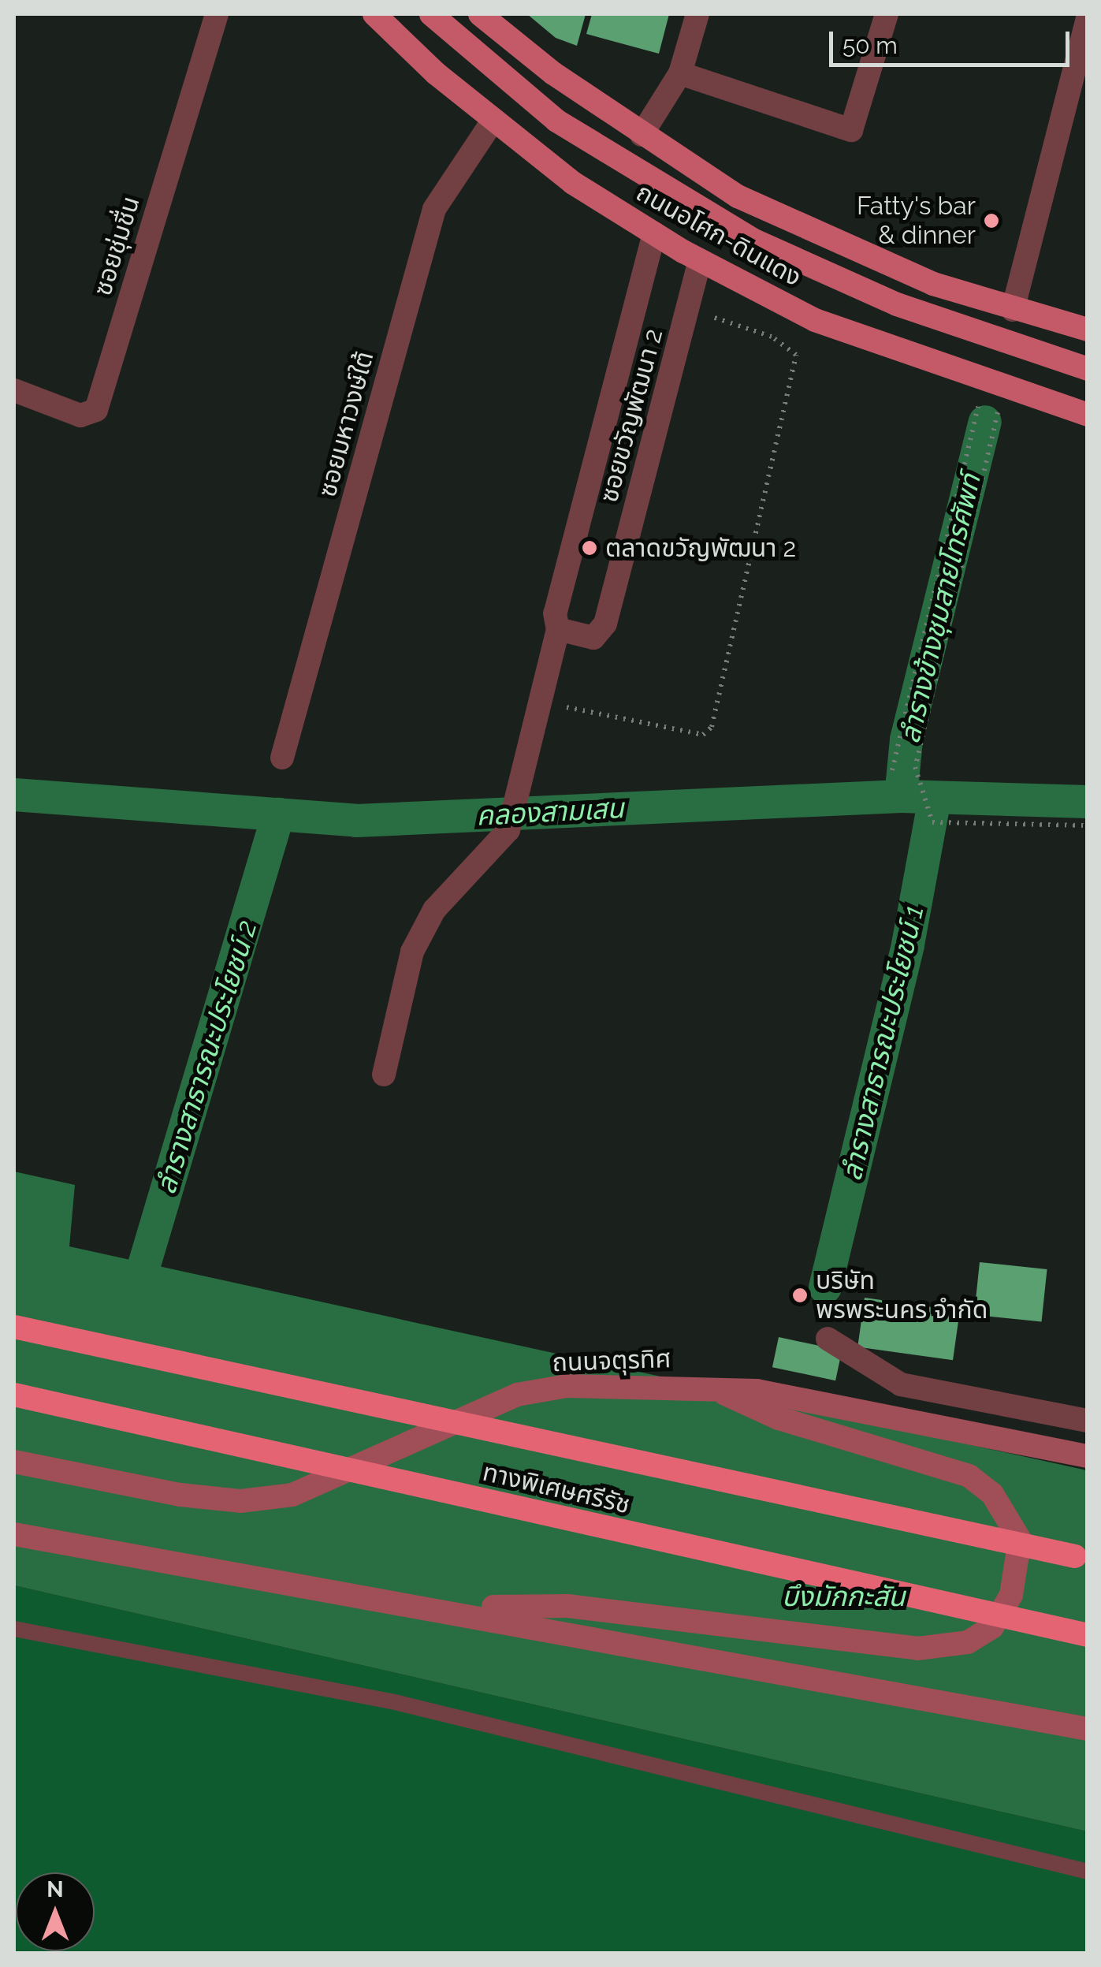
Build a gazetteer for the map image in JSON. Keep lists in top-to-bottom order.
{
  "streets": {
    "highway": ["ทางพิเศษศรีรัช"],
    "main road": ["ถนนอโศก-ดินแดง", "ถนนจตุรทิศ"],
    "street": ["ซอยชุ่มชื่น", "ซอยขวัญพัฒนา 2", "ซอยมหาวงษ์ใต้"]
  },
  "crossings": [
    ["ถนนอโศก-ดินแดง", "ซอยขวัญพัฒนา 2"],
    ["ถนนอโศก-ดินแดง", "ซอยมหาวงษ์ใต้"]
  ],
  "water": [
    "ลำรางข้างชุมสายโทรศัพท์",
    "คลองสามเสน",
    "ลํารางสาธารณะประโยชน์ 1",
    "ลํารางสาธารณะประโยชน์ 2",
    "บึงมักกะสัน"
  ],
  "places": ["Fatty's bar & dinner", "ตลาดขวัญพัฒนา 2", "บริษัท พรพระนคร จำกัด"],
  "scale_bar": "50 m",
  "north": "top"
}
